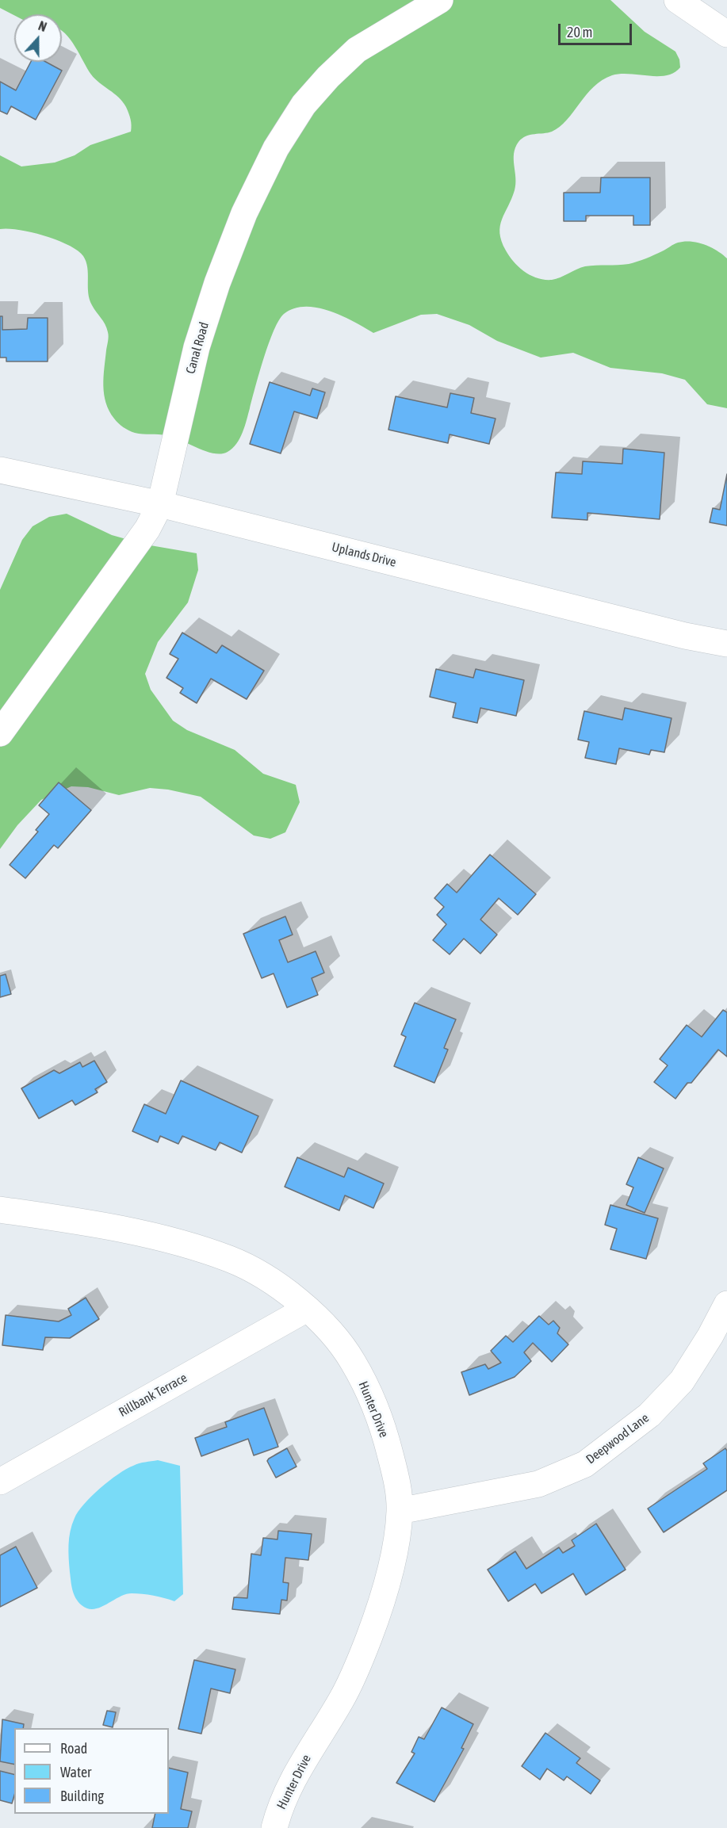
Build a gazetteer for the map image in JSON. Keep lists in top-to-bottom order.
{
  "streets": {
    "street": [
      "Canal Road",
      "Uplands Drive",
      "Rillbank Terrace",
      "Hunter Drive",
      "Deepwood Lane"
    ]
  },
  "crossings": [
    ["Canal Road", "Uplands Drive"],
    ["Rillbank Terrace", "Hunter Drive"],
    ["Hunter Drive", "Deepwood Lane"]
  ],
  "legend": ["Road", "Water", "Building"],
  "scale_bar": "20 m",
  "north": "top"
}
